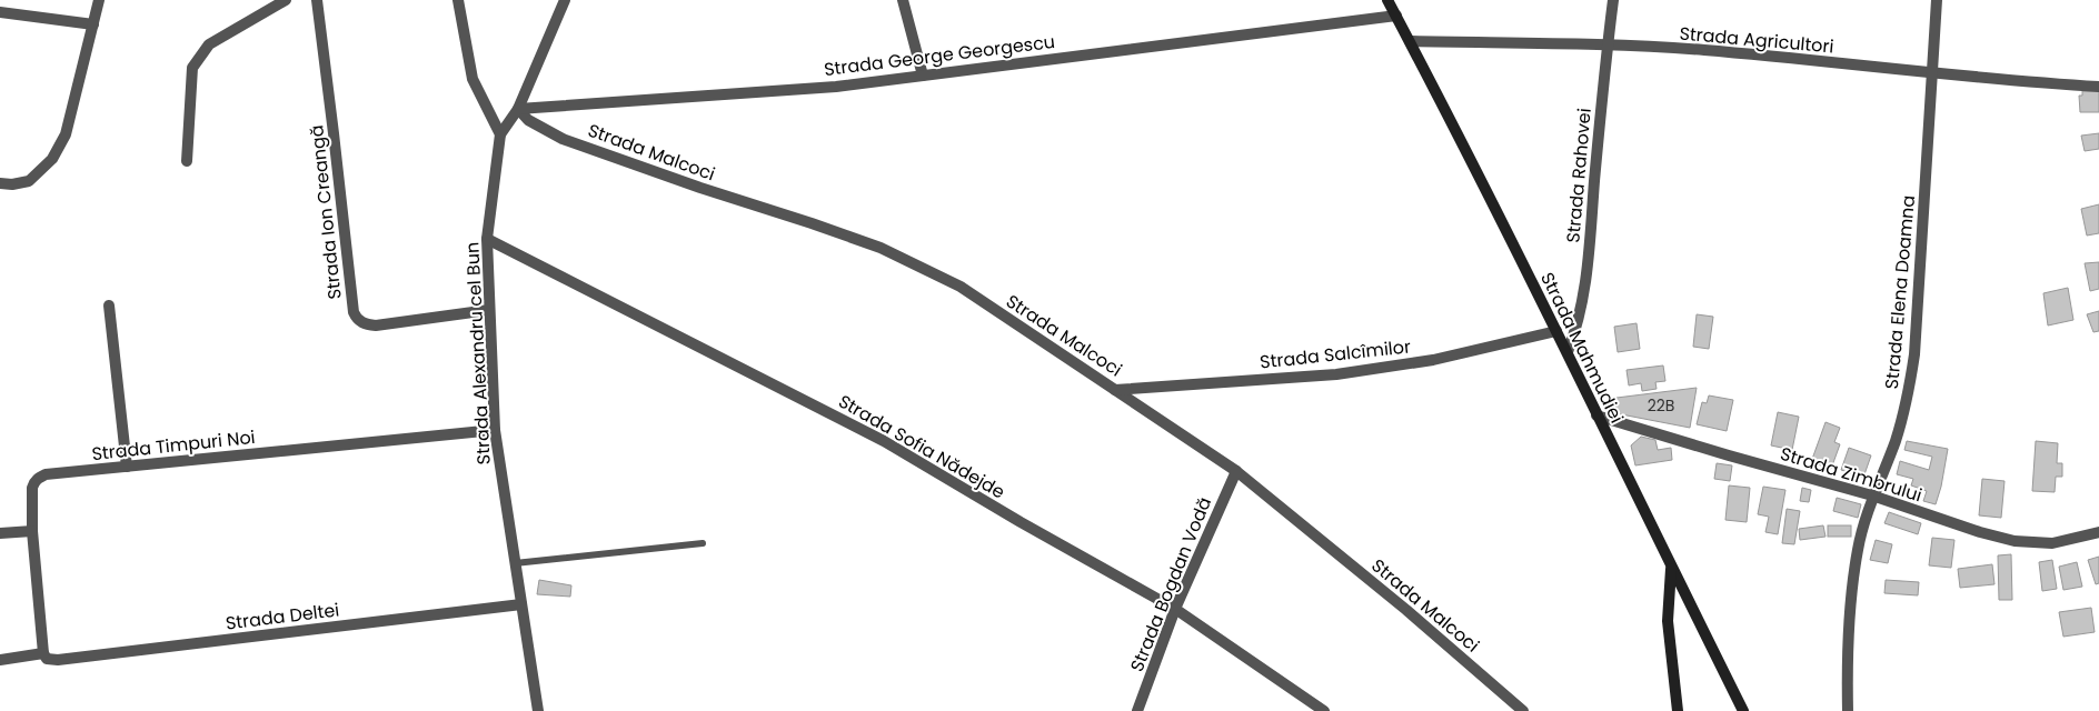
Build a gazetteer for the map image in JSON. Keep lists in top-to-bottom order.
{
  "streets": {
    "main road": ["Strada Mahmudiei"],
    "street": [
      "Strada Agricultori",
      "Strada George Georgescu",
      "Strada Malcoci",
      "Strada Rahovei",
      "Strada Ion Creangă",
      "Strada Elena Doamna",
      "Strada Alexandru cel Bun",
      "Strada Salcîmilor",
      "Strada Timpuri Noi",
      "Strada Sofia Nădejde",
      "Strada Zimbrului",
      "Strada Bogdan Vodă",
      "Strada Deltei"
    ]
  },
  "crossings": [
    ["Strada Agricultori", "Strada Rahovei"],
    ["Strada Agricultori", "Strada Elena Doamna"],
    ["Strada Agricultori", "Strada Mahmudiei"],
    ["Strada George Georgescu", "Strada Malcoci"],
    ["Strada George Georgescu", "Strada Mahmudiei"],
    ["Strada Malcoci", "Strada Salcîmilor"],
    ["Strada Malcoci", "Strada Bogdan Vodă"],
    ["Strada Rahovei", "Strada Mahmudiei"],
    ["Strada Ion Creangă", "Strada Alexandru cel Bun"],
    ["Strada Elena Doamna", "Strada Zimbrului"],
    ["Strada Mahmudiei", "Strada Salcîmilor"],
    ["Strada Mahmudiei", "Strada Zimbrului"],
    ["Strada Alexandru cel Bun", "Strada Timpuri Noi"],
    ["Strada Alexandru cel Bun", "Strada Sofia Nădejde"],
    ["Strada Alexandru cel Bun", "Strada Deltei"],
    ["Strada Timpuri Noi", "Strada Deltei"],
    ["Strada Sofia Nădejde", "Strada Bogdan Vodă"]
  ],
  "house_numbers": ["22B"]
}
